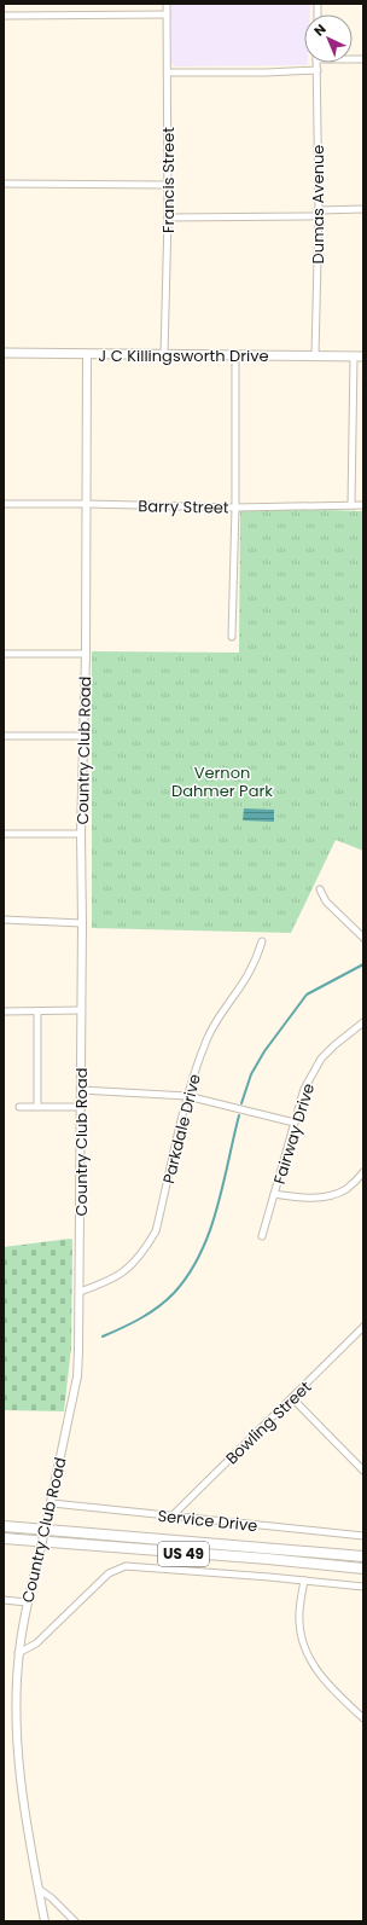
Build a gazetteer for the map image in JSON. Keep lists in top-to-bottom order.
{
  "streets": {
    "main road": ["J C Killingsworth Drive", "US 49"],
    "street": [
      "Francis Street",
      "Dumas Avenue",
      "Barry Street",
      "Country Club Road",
      "Parkdale Drive",
      "Fairway Drive",
      "Bowling Street",
      "Service Drive"
    ]
  },
  "crossings": [
    ["Francis Street", "J C Killingsworth Drive"],
    ["Dumas Avenue", "J C Killingsworth Drive"],
    ["J C Killingsworth Drive", "Country Club Road"],
    ["Barry Street", "Country Club Road"],
    ["Country Club Road", "Parkdale Drive"],
    ["Country Club Road", "Service Drive"],
    ["Bowling Street", "Service Drive"]
  ],
  "parks": ["Vernon Dahmer Park"],
  "north": "top left"
}
